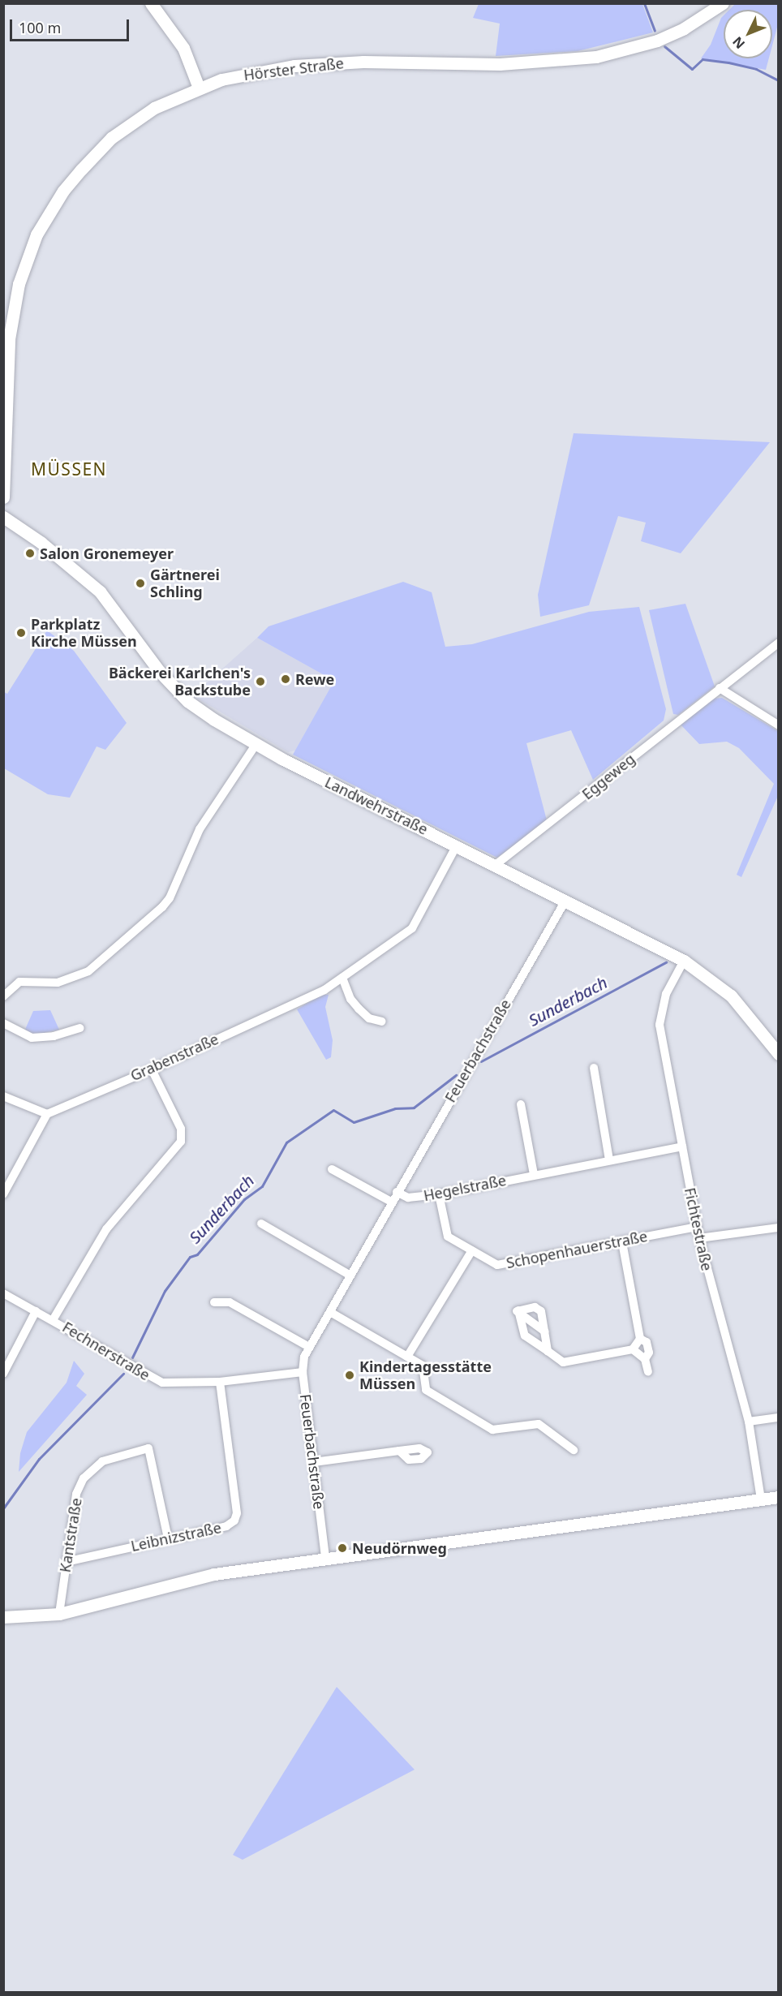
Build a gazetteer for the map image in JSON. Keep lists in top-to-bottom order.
{
  "streets": {
    "street": [
      "Hörster Straße",
      "Eggeweg",
      "Landwehrstraße",
      "Feuerbachstraße",
      "Grabenstraße",
      "Hegelstraße",
      "Fichtestraße",
      "Schopenhauerstraße",
      "Fechnerstraße",
      "Kantstraße",
      "Leibnizstraße"
    ]
  },
  "crossings": [
    ["Eggeweg", "Landwehrstraße"],
    ["Landwehrstraße", "Feuerbachstraße"],
    ["Landwehrstraße", "Grabenstraße"],
    ["Landwehrstraße", "Fichtestraße"],
    ["Feuerbachstraße", "Hegelstraße"],
    ["Feuerbachstraße", "Fechnerstraße"],
    ["Hegelstraße", "Fichtestraße"],
    ["Hegelstraße", "Schopenhauerstraße"],
    ["Fichtestraße", "Schopenhauerstraße"],
    ["Fechnerstraße", "Leibnizstraße"],
    ["Kantstraße", "Leibnizstraße"]
  ],
  "districts": ["MÜSSEN"],
  "water": ["Sunderbach"],
  "places": [
    "Salon Gronemeyer",
    "Gärtnerei Schling",
    "Parkplatz Kirche Müssen",
    "Rewe",
    "Bäckerei Karlchen's Backstube",
    "Kindertagesstätte Müssen",
    "Neudörnweg"
  ],
  "scale_bar": "100 m",
  "north": "bottom left"
}
